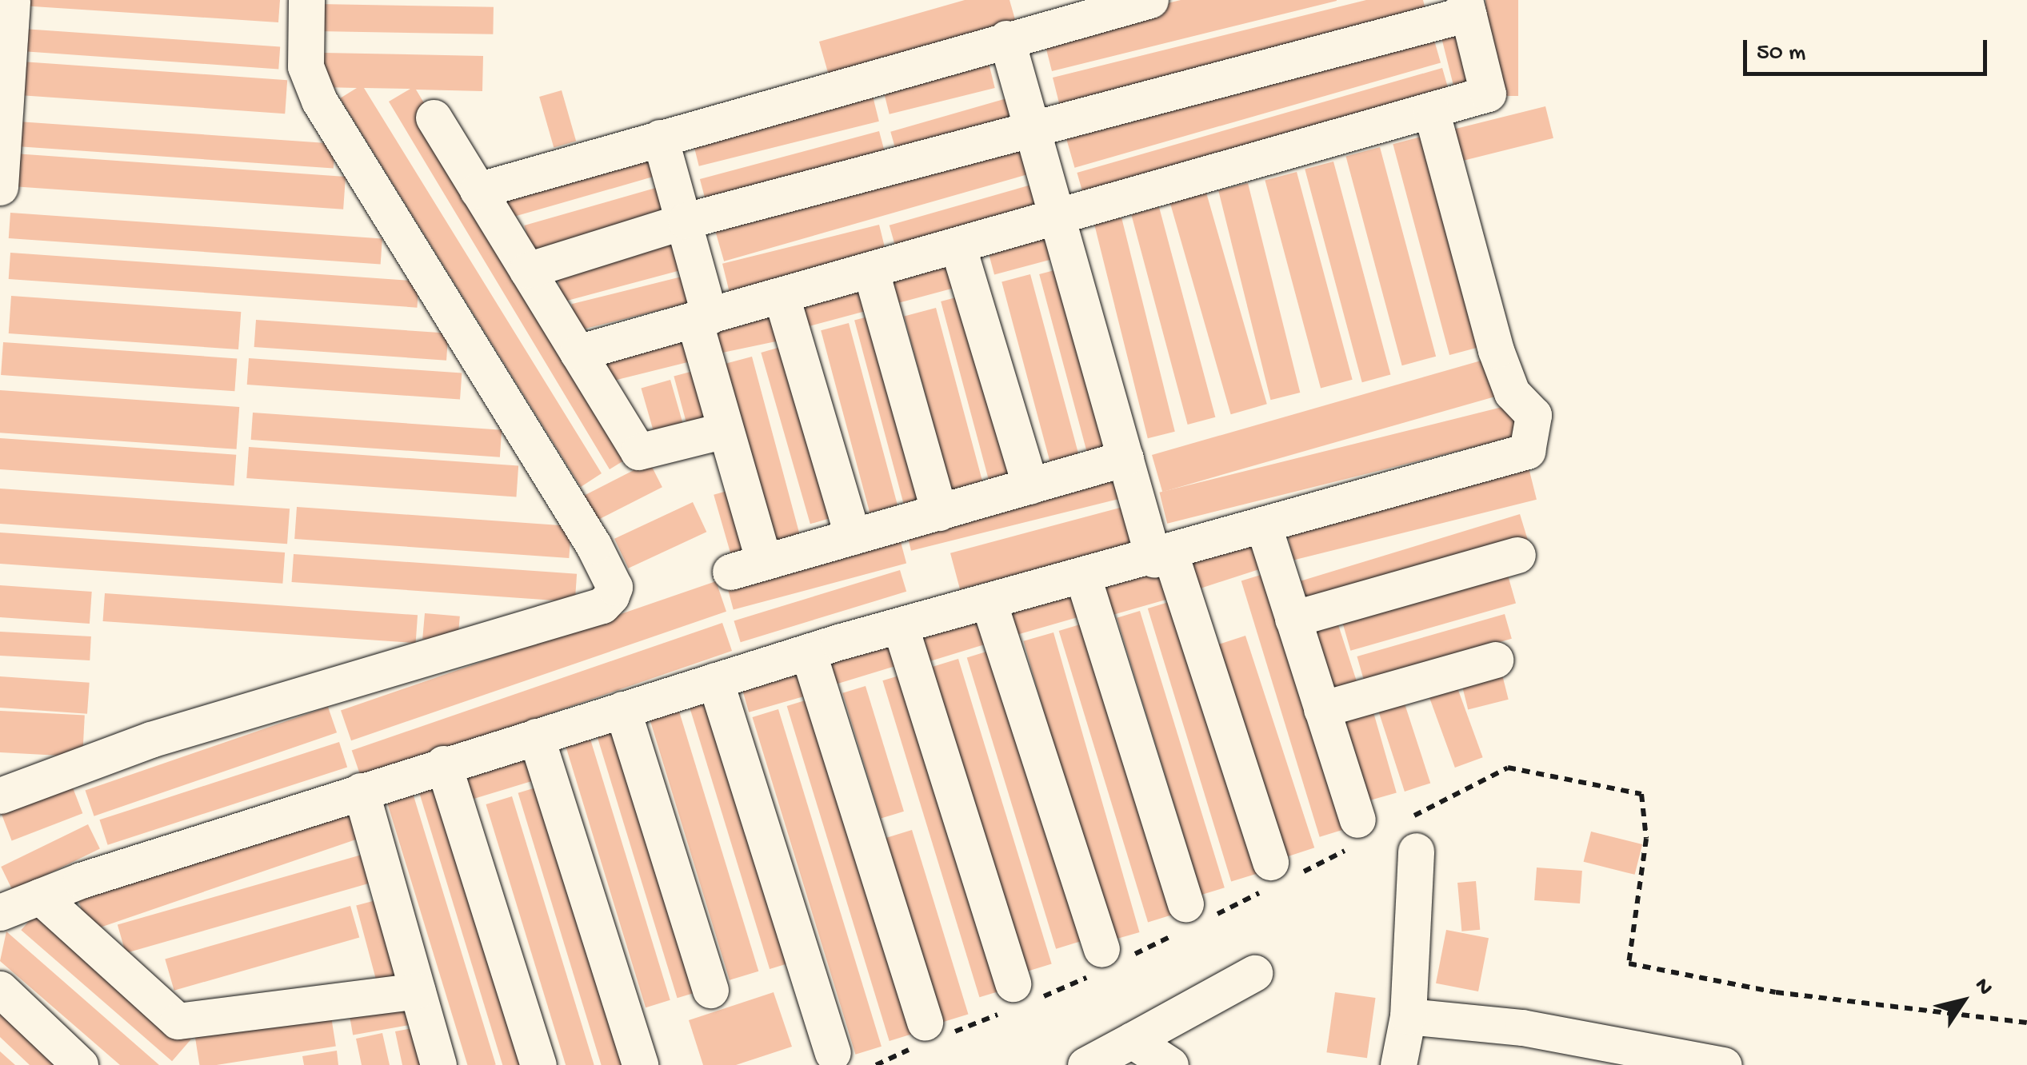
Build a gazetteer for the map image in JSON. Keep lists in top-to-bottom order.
{
  "scale_bar": "50 m",
  "north": "top right"
}
